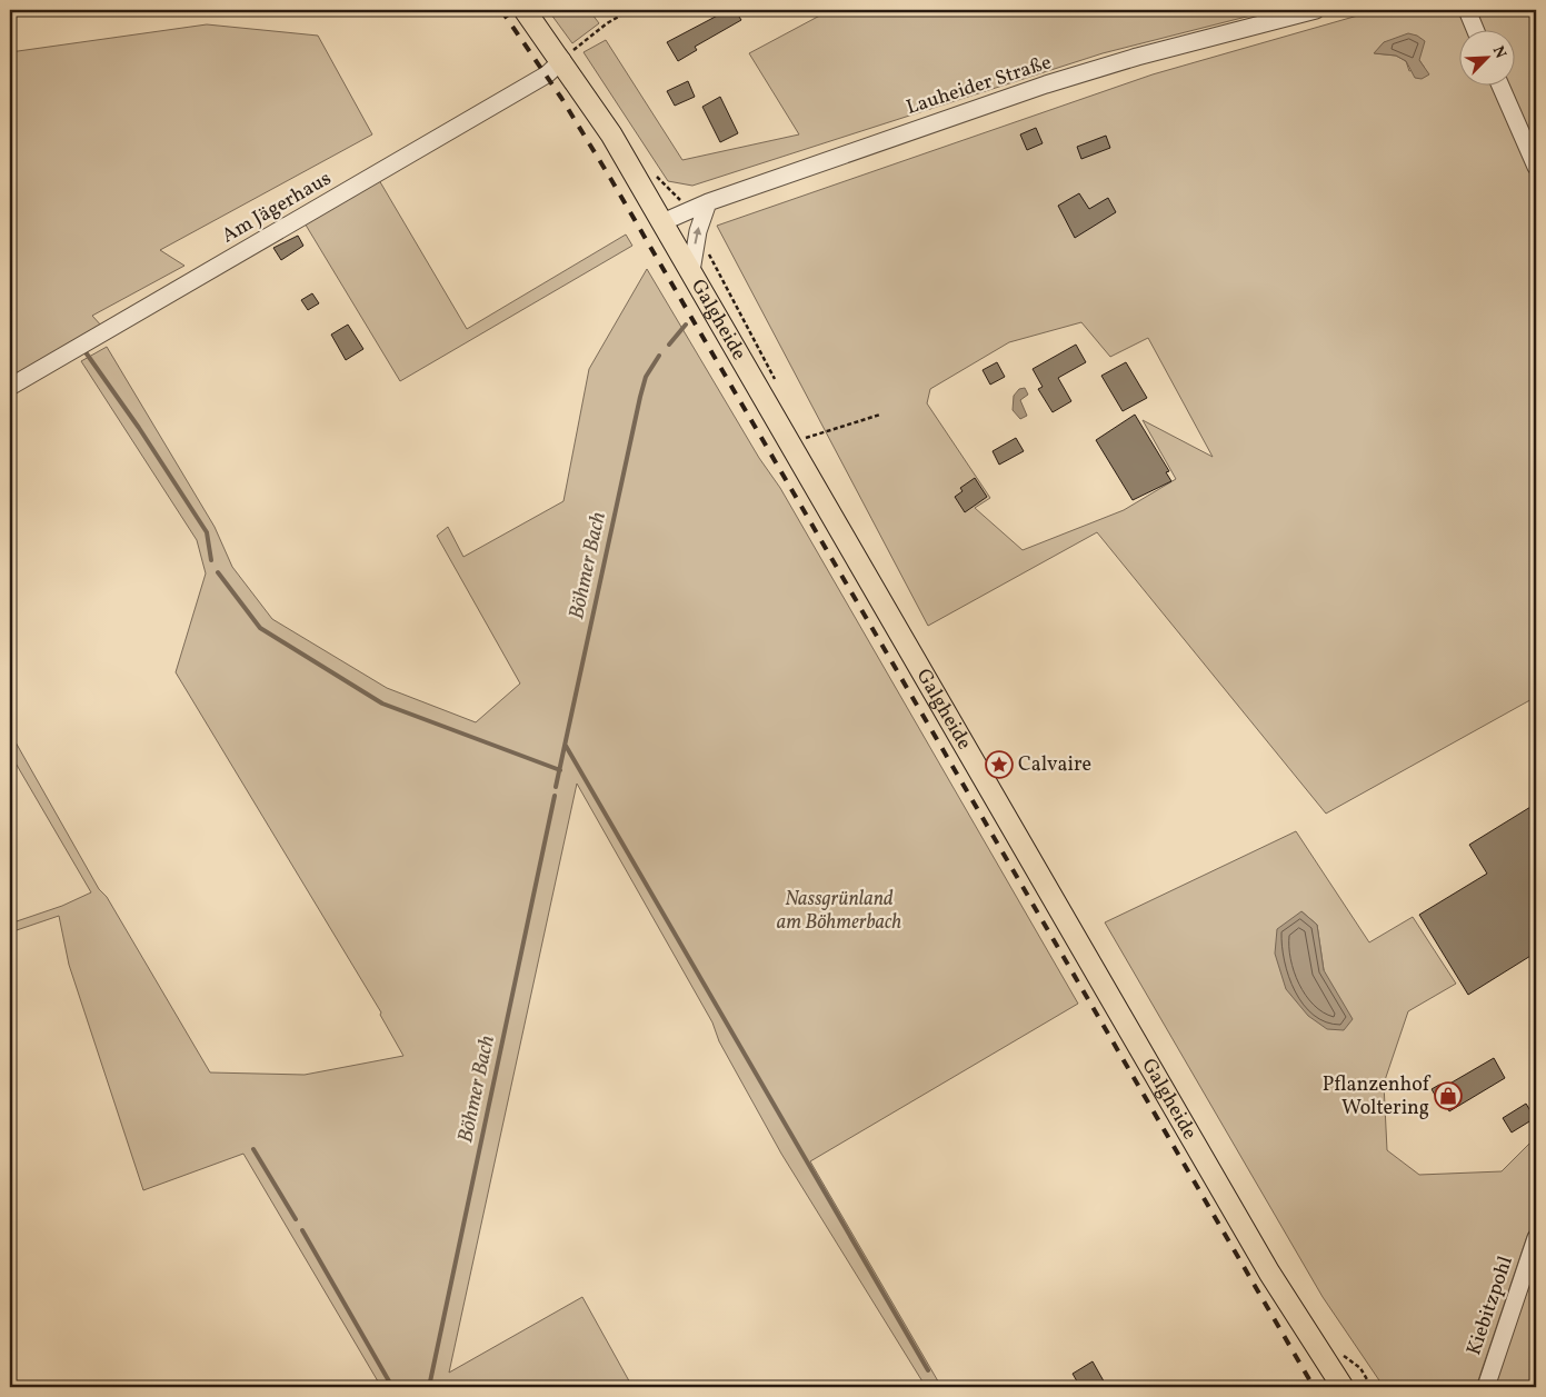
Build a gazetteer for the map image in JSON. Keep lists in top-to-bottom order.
{
  "streets": {
    "main road": ["Galgheide"],
    "street": ["Lauheider Straße", "Am Jägerhaus", "Kiebitzpohl"]
  },
  "crossings": [
    ["Lauheider Straße", "Galgheide"],
    ["Am Jägerhaus", "Galgheide"]
  ],
  "water": ["Böhmer Bach"],
  "parks": ["Nassgrünland am Böhmerbach"],
  "places": {
    "place": ["Calvaire"],
    "shop": ["Pflanzenhof Woltering"]
  },
  "north": "top right"
}
